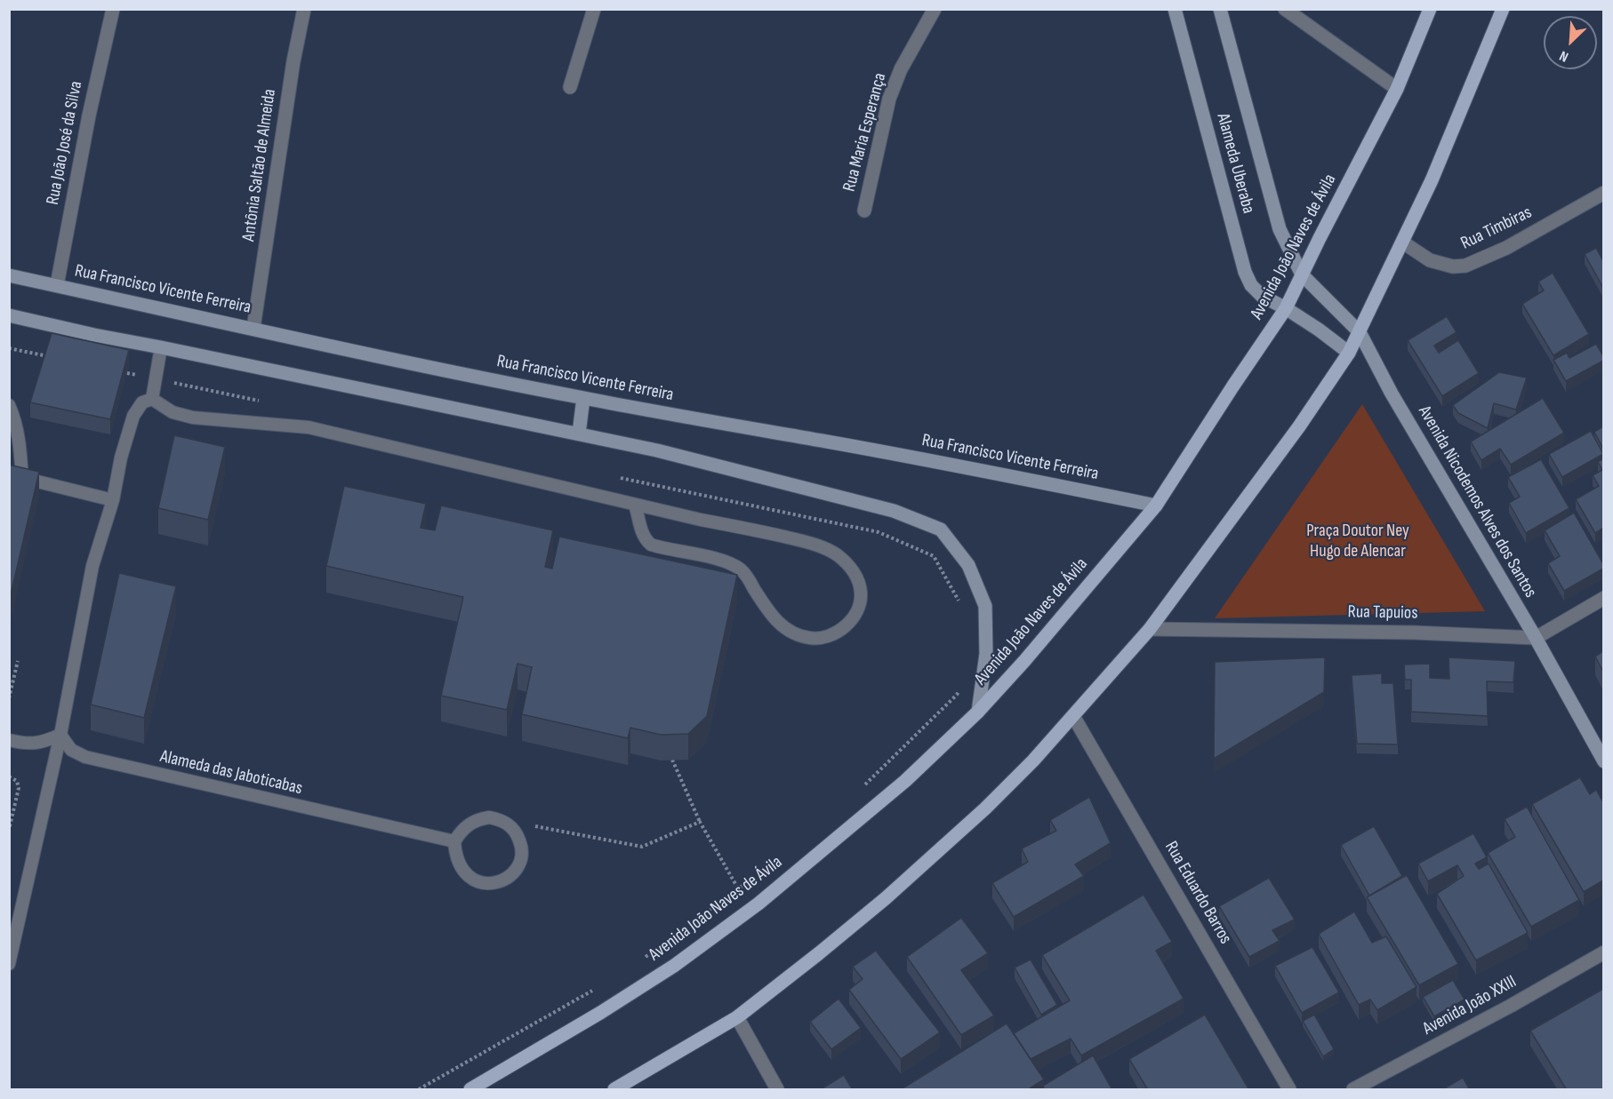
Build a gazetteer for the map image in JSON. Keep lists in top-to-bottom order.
{
  "streets": {
    "main road": [
      "Alameda Uberaba",
      "Avenida João Naves de Ávila",
      "Rua Francisco Vicente Ferreira",
      "Avenida Nicodemos Alves dos Santos"
    ],
    "street": [
      "Rua Maria Esperança",
      "Rua João José da Silva",
      "Antônia Saltão de Almeida",
      "Rua Timbiras",
      "Rua Tapuios",
      "Rua Eduardo Barros",
      "Avenida João XXIII"
    ],
    "lane": ["Alameda das Jaboticabas"]
  },
  "crossings": [
    ["Rua João José da Silva", "Rua Francisco Vicente Ferreira"],
    ["Alameda Uberaba", "Avenida João Naves de Ávila"],
    ["Alameda Uberaba", "Avenida Nicodemos Alves dos Santos"],
    ["Antônia Saltão de Almeida", "Rua Francisco Vicente Ferreira"],
    ["Avenida João Naves de Ávila", "Rua Francisco Vicente Ferreira"],
    ["Avenida João Naves de Ávila", "Avenida Nicodemos Alves dos Santos"],
    ["Avenida Nicodemos Alves dos Santos", "Rua Tapuios"]
  ],
  "parks": ["Praça Doutor Ney Hugo de Alencar"],
  "north": "bottom left"
}
